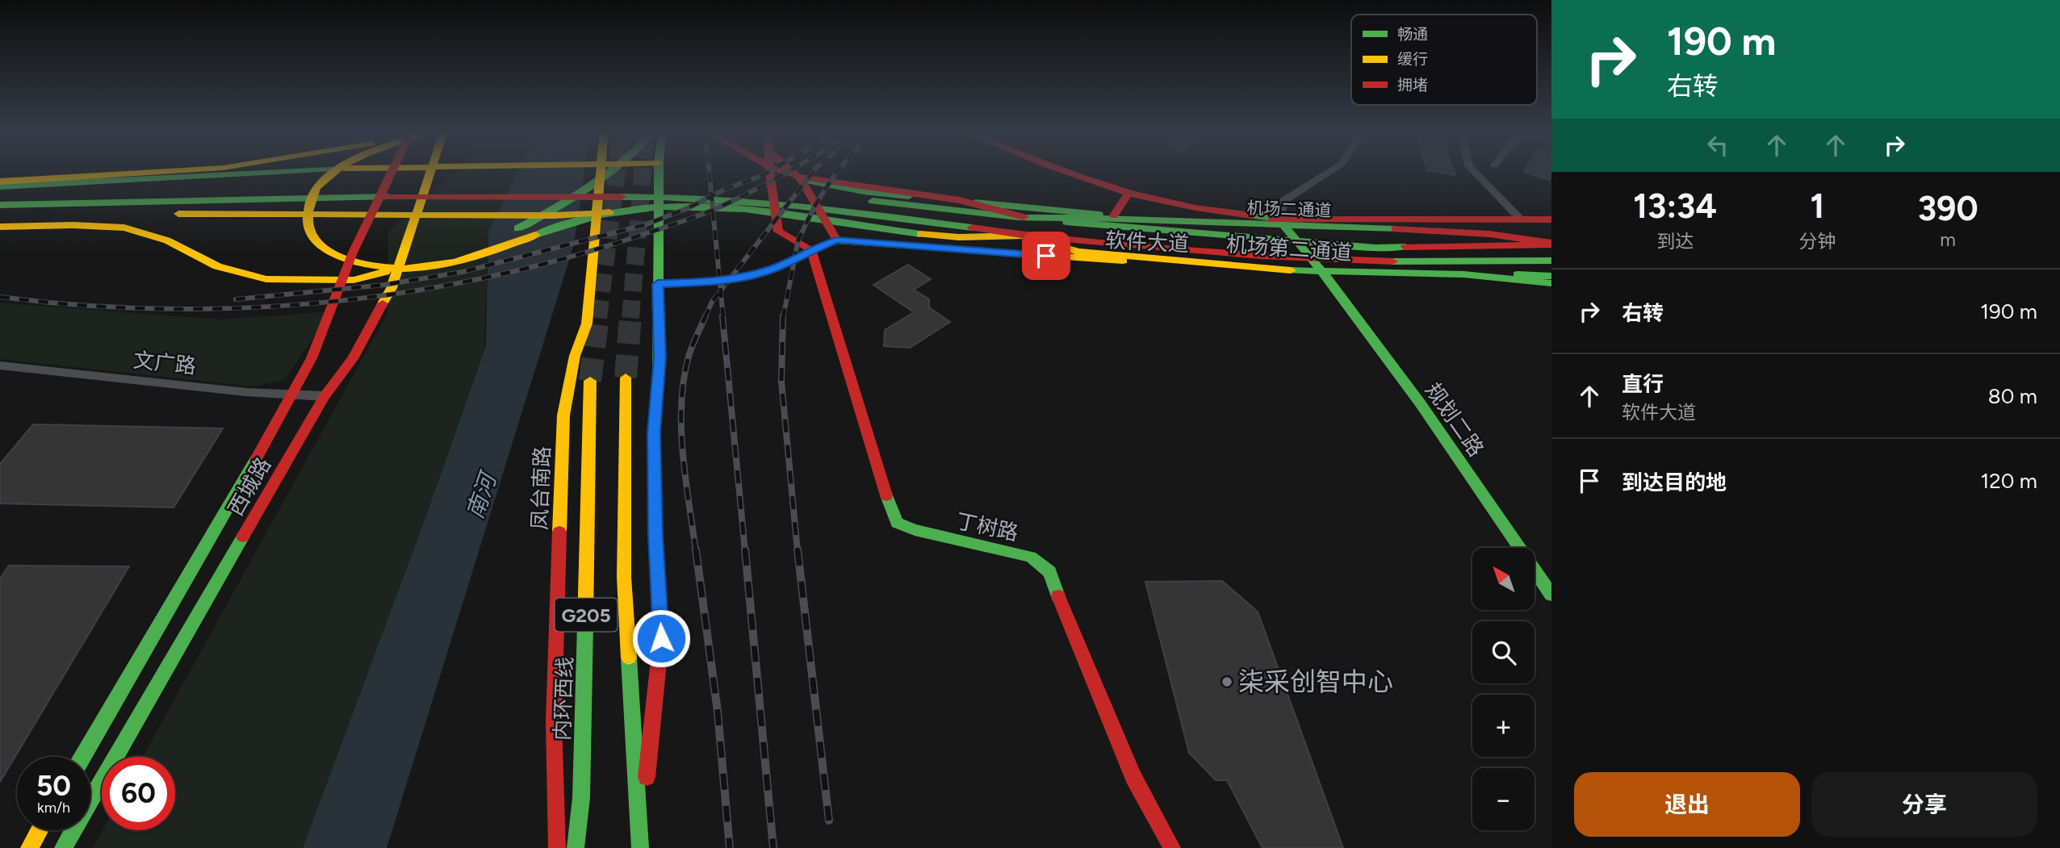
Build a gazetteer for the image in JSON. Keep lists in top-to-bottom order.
{
  "streets": {
    "main road": [
      "机场二通道",
      "软件大道",
      "机场第二通道",
      "规划二路",
      "西城路",
      "凤台南路",
      "丁树路",
      "G205",
      "内环西线"
    ],
    "street": ["文广路"]
  },
  "crossings": [
    ["机场二通道", "软件大道"],
    ["软件大道", "机场第二通道"],
    ["软件大道", "规划二路"],
    ["软件大道", "丁树路"],
    ["文广路", "西城路"]
  ],
  "water": ["南河"],
  "places": ["柒采创智中心"],
  "legend": ["畅通", "缓行", "拥堵"],
  "north": "top left",
  "page": {
    "turn": ["190 m", "右转"],
    "eta": [
      "13:34",
      "到达",
      "1",
      "分钟",
      "390",
      "m"
    ],
    "list": [
      {
        "name": "右转",
        "value": "190 m"
      },
      {
        "name": "直行",
        "note": "软件大道",
        "value": "80 m"
      },
      {
        "name": "到达目的地",
        "value": "120 m"
      }
    ],
    "map_buttons": ["+", "−"],
    "speed": "50 km/h",
    "limit": "60",
    "buttons": ["退出", "分享"]
  }
}
